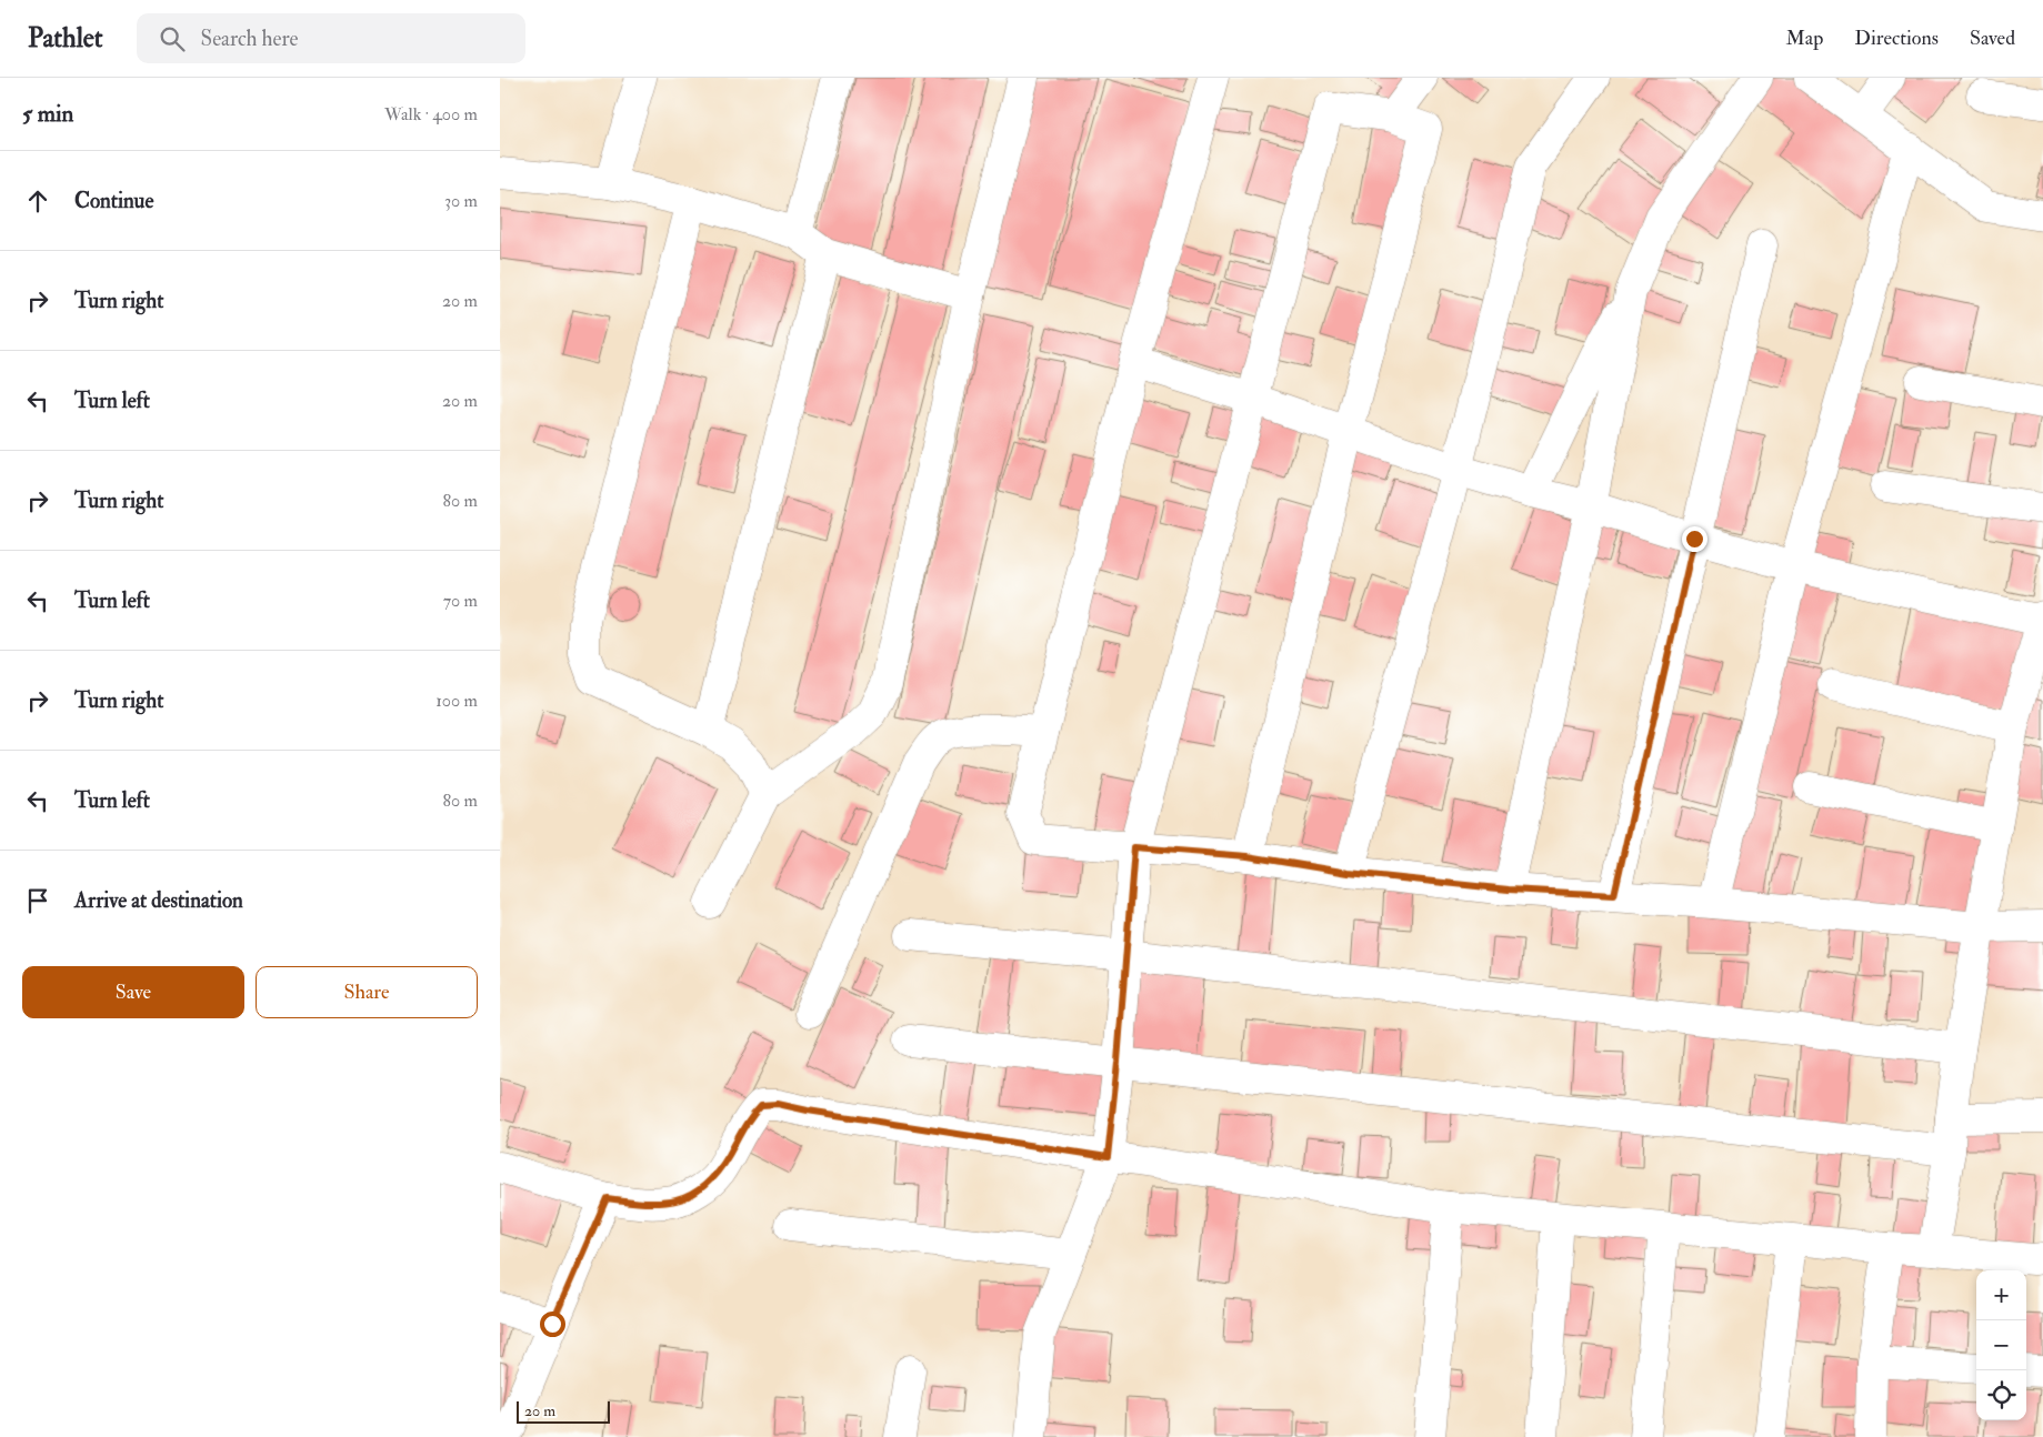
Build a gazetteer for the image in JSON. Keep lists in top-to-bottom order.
{
  "scale_bar": "20 m",
  "page": {
    "header": "Pathlet",
    "search": "Search here",
    "nav": ["Map", "Directions", "Saved"],
    "heading": ["5 min", "Walk · 400 m"],
    "list": [
      ["Continue", "30 m"],
      ["Turn right", "20 m"],
      ["Turn left", "20 m"],
      ["Turn right", "80 m"],
      ["Turn left", "70 m"],
      ["Turn right", "100 m"],
      ["Turn left", "80 m"],
      "Arrive at destination"
    ],
    "buttons": ["Save", "Share"],
    "map_buttons": ["+", "−"],
    "scale": "20 m"
  }
}
